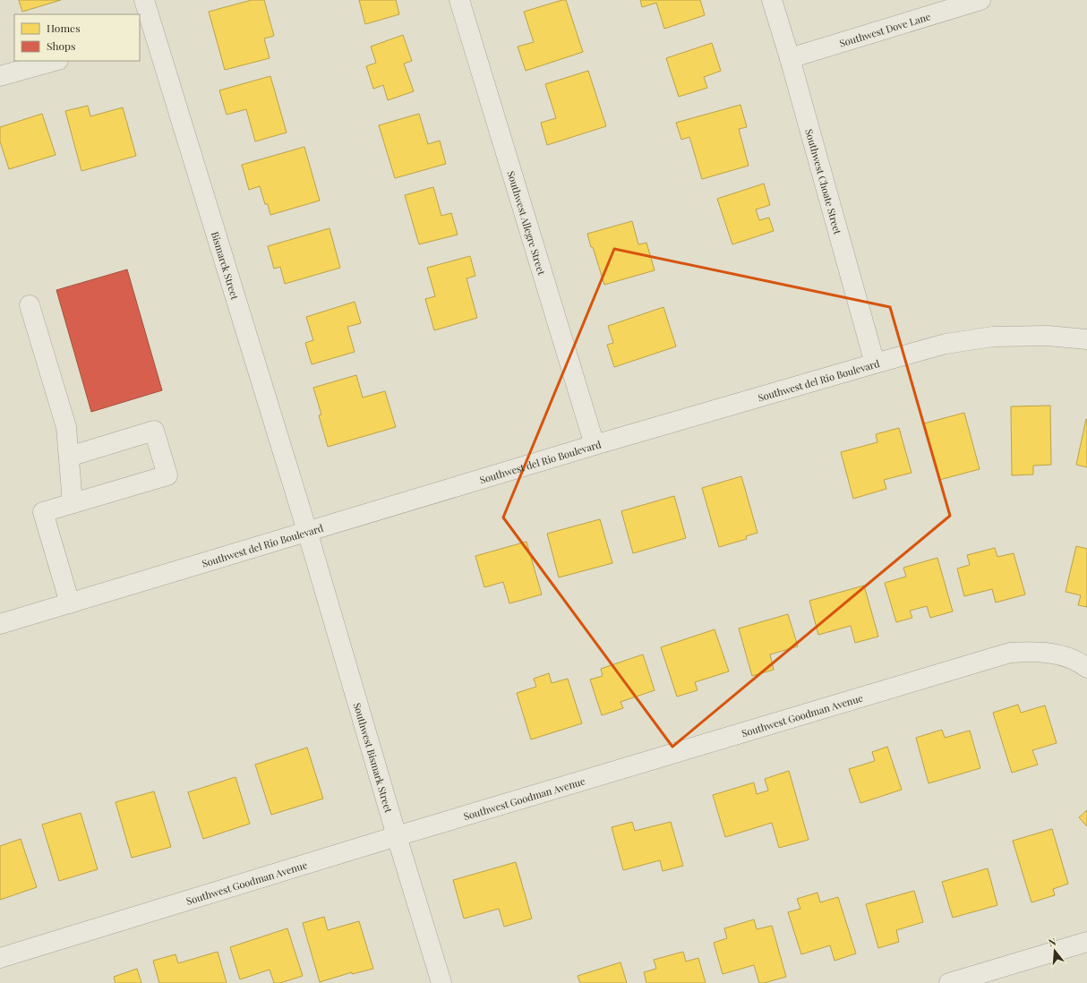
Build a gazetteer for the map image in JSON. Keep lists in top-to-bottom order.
{
  "streets": {
    "street": [
      "Southwest Dove Lane",
      "Southwest Choate Street",
      "Southwest Allegre Street",
      "Bismarck Street",
      "Southwest del Rio Boulevard",
      "Southwest Goodman Avenue",
      "Southwest Bismark Street"
    ]
  },
  "crossings": [
    ["Southwest Dove Lane", "Southwest Choate Street"],
    ["Southwest Choate Street", "Southwest del Rio Boulevard"],
    ["Southwest Allegre Street", "Southwest del Rio Boulevard"],
    ["Bismarck Street", "Southwest del Rio Boulevard"],
    ["Bismarck Street", "Southwest Bismark Street"],
    ["Southwest del Rio Boulevard", "Southwest Bismark Street"],
    ["Southwest Goodman Avenue", "Southwest Bismark Street"]
  ],
  "legend": ["Homes", "Shops"],
  "north": "top"
}
